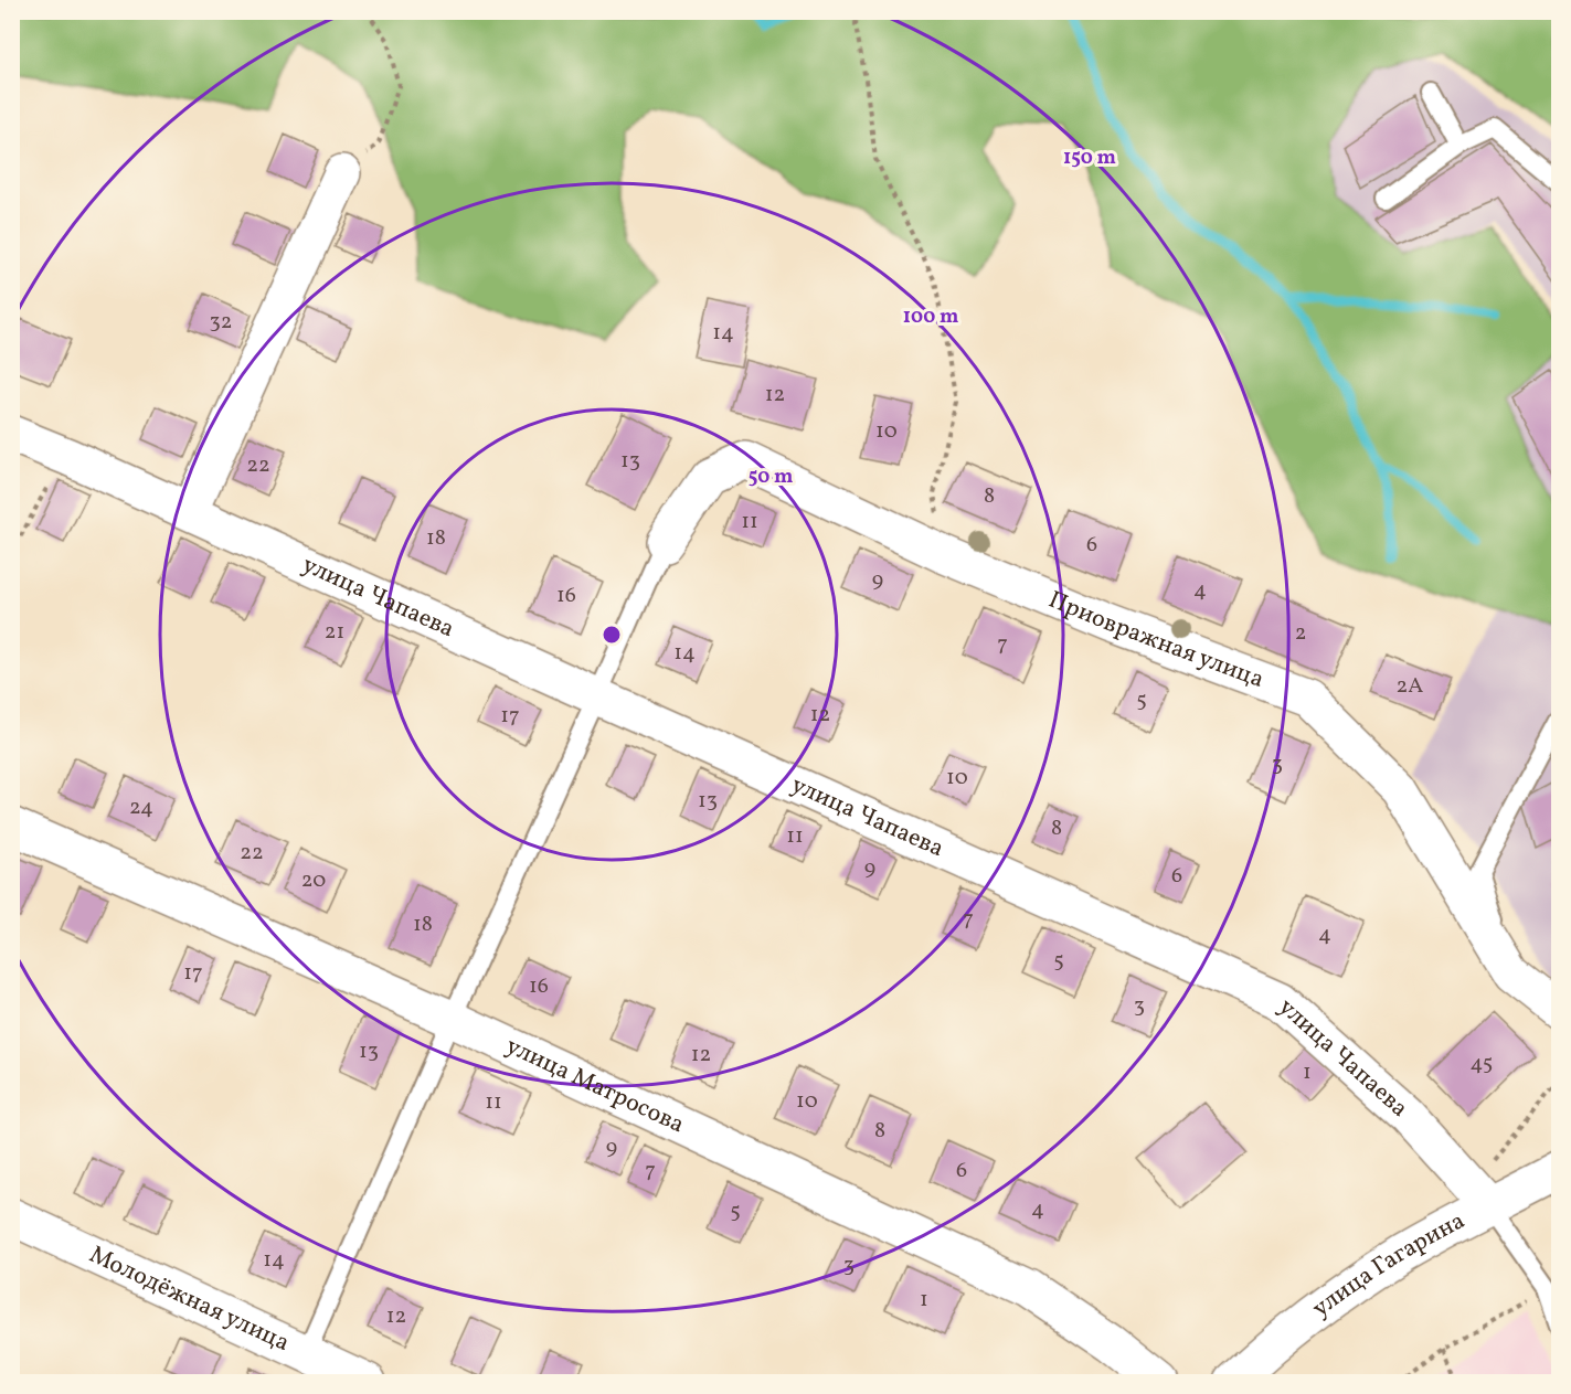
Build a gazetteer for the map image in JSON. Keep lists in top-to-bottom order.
{
  "streets": {
    "street": [
      "улица Чапаева",
      "Приовражная улица",
      "улица Матросова",
      "улица Гагарина",
      "Молодёжная улица"
    ]
  },
  "crossings": [
    ["улица Чапаева", "улица Гагарина"]
  ],
  "house_numbers": [
    "32",
    "14",
    "12",
    "10",
    "13",
    "22",
    "8",
    "11",
    "18",
    "6",
    "9",
    "4",
    "16",
    "21",
    "2",
    "7",
    "14",
    "2А",
    "5",
    "12",
    "17",
    "3",
    "10",
    "13",
    "24",
    "8",
    "11",
    "22",
    "9",
    "6",
    "20",
    "7",
    "18",
    "4",
    "5",
    "17",
    "16",
    "3",
    "13",
    "12",
    "45",
    "1",
    "10",
    "11",
    "8",
    "9",
    "7",
    "6",
    "4",
    "5",
    "14",
    "3",
    "1",
    "12"
  ],
  "rings": ["150 m", "100 m", "50 m"]
}
